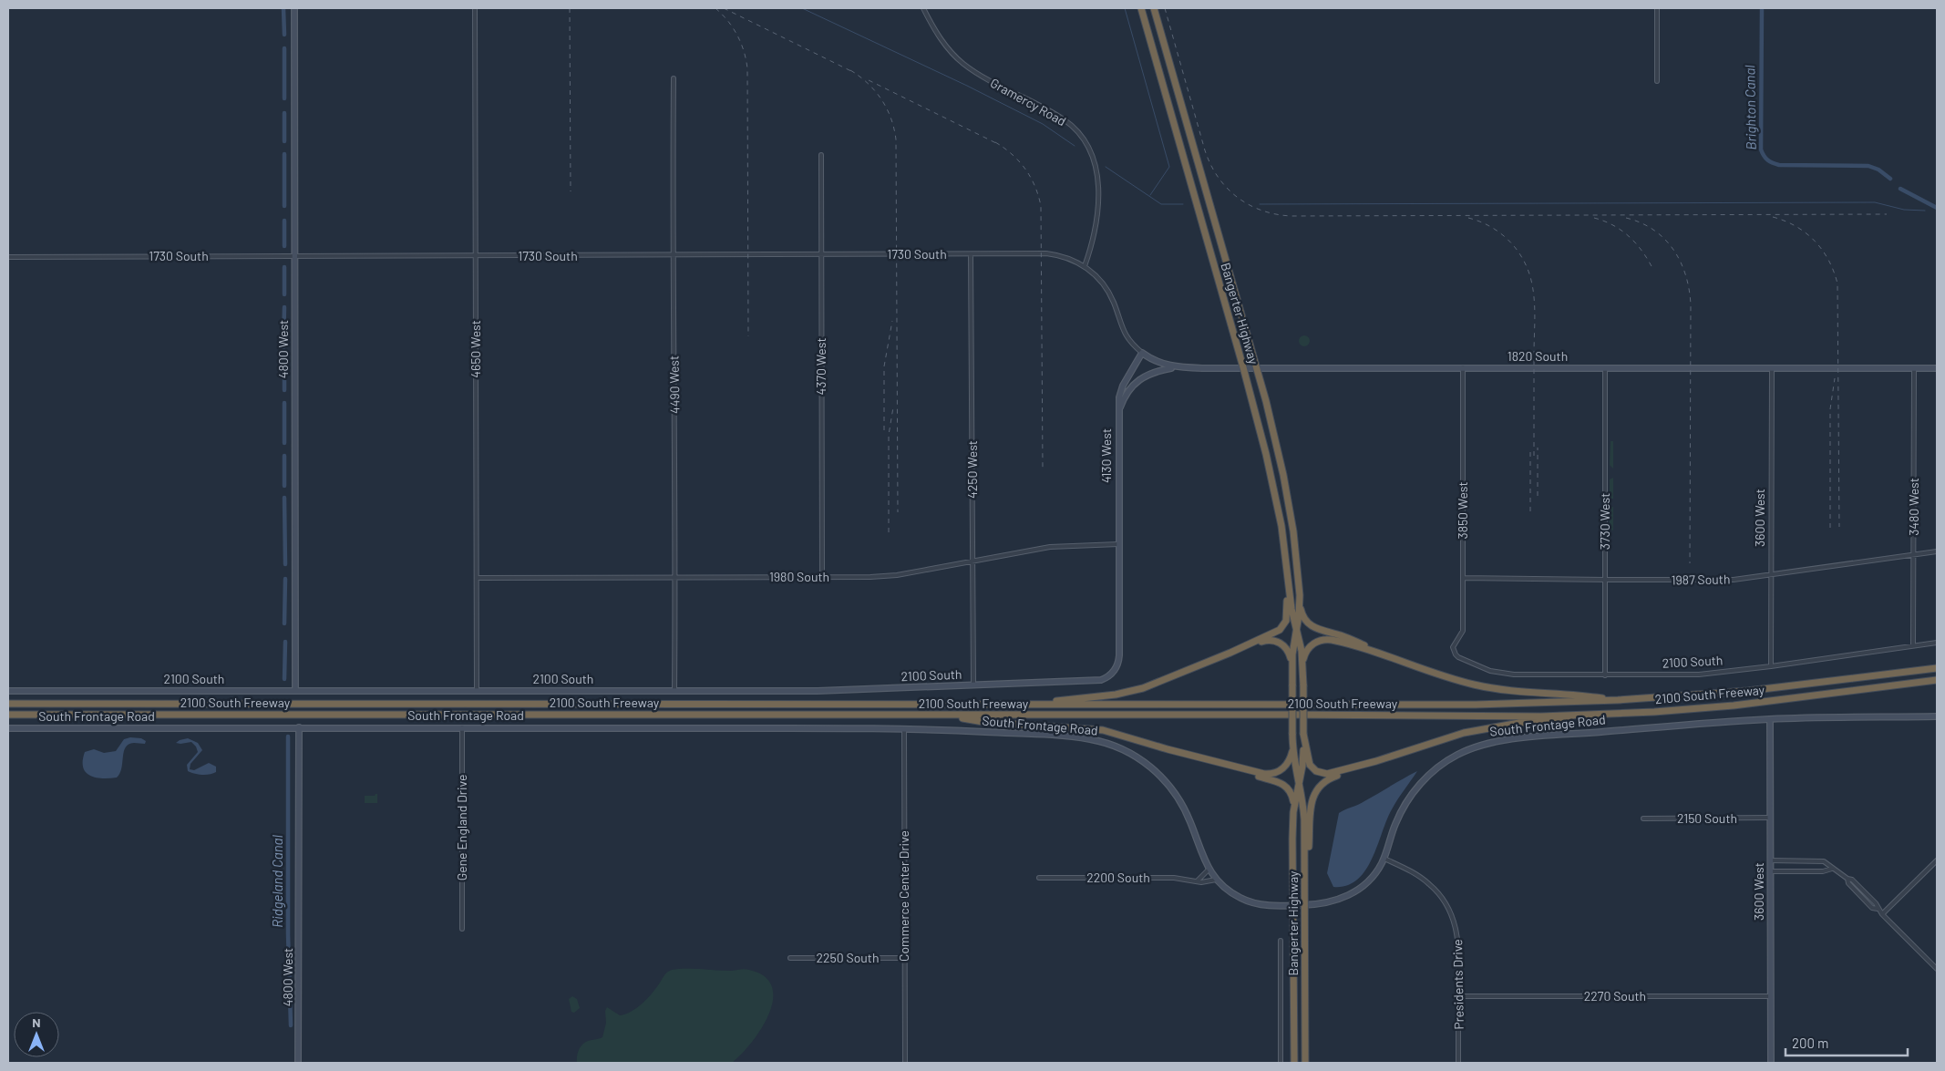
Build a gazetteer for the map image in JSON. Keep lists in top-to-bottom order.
{
  "streets": {
    "highway": ["Bangerter Highway", "2100 South Freeway"],
    "street": [
      "Gramercy Road",
      "1730 South",
      "4800 West",
      "4650 West",
      "1820 South",
      "4370 West",
      "4490 West",
      "4130 West",
      "4250 West",
      "3480 West",
      "3850 West",
      "3600 West",
      "3730 West",
      "1980 South",
      "1987 South",
      "2100 South",
      "South Frontage Road",
      "2150 South",
      "Gene England Drive",
      "2200 South",
      "Commerce Center Drive",
      "2250 South",
      "Presidents Drive",
      "2270 South"
    ]
  },
  "crossings": [
    ["Gramercy Road", "1730 South"],
    ["1730 South", "4800 West"],
    ["1730 South", "4650 West"],
    ["1730 South", "4370 West"],
    ["1730 South", "4490 West"],
    ["1730 South", "4250 West"],
    ["Bangerter Highway", "1820 South"],
    ["Bangerter Highway", "South Frontage Road"],
    ["4800 West", "2100 South"],
    ["4800 West", "South Frontage Road"],
    ["4650 West", "1980 South"],
    ["4650 West", "2100 South"],
    ["1820 South", "4130 West"],
    ["1820 South", "3480 West"],
    ["1820 South", "3850 West"],
    ["1820 South", "3600 West"],
    ["1820 South", "3730 West"],
    ["4370 West", "1980 South"],
    ["4490 West", "1980 South"],
    ["4490 West", "2100 South"],
    ["4130 West", "1980 South"],
    ["4130 West", "2100 South"],
    ["4250 West", "1980 South"],
    ["4250 West", "2100 South"],
    ["3480 West", "1987 South"],
    ["3480 West", "2100 South"],
    ["3850 West", "1987 South"],
    ["3850 West", "2100 South"],
    ["3600 West", "1987 South"],
    ["3600 West", "2100 South"],
    ["3600 West", "South Frontage Road"],
    ["3600 West", "2150 South"],
    ["3600 West", "2270 South"],
    ["3730 West", "1987 South"],
    ["3730 West", "2100 South"],
    ["South Frontage Road", "Gene England Drive"],
    ["South Frontage Road", "2200 South"],
    ["South Frontage Road", "Commerce Center Drive"],
    ["South Frontage Road", "Presidents Drive"],
    ["Commerce Center Drive", "2250 South"],
    ["Presidents Drive", "2270 South"]
  ],
  "water": ["Brighton Canal", "Ridgeland Canal"],
  "scale_bar": "200 m",
  "north": "top"
}
